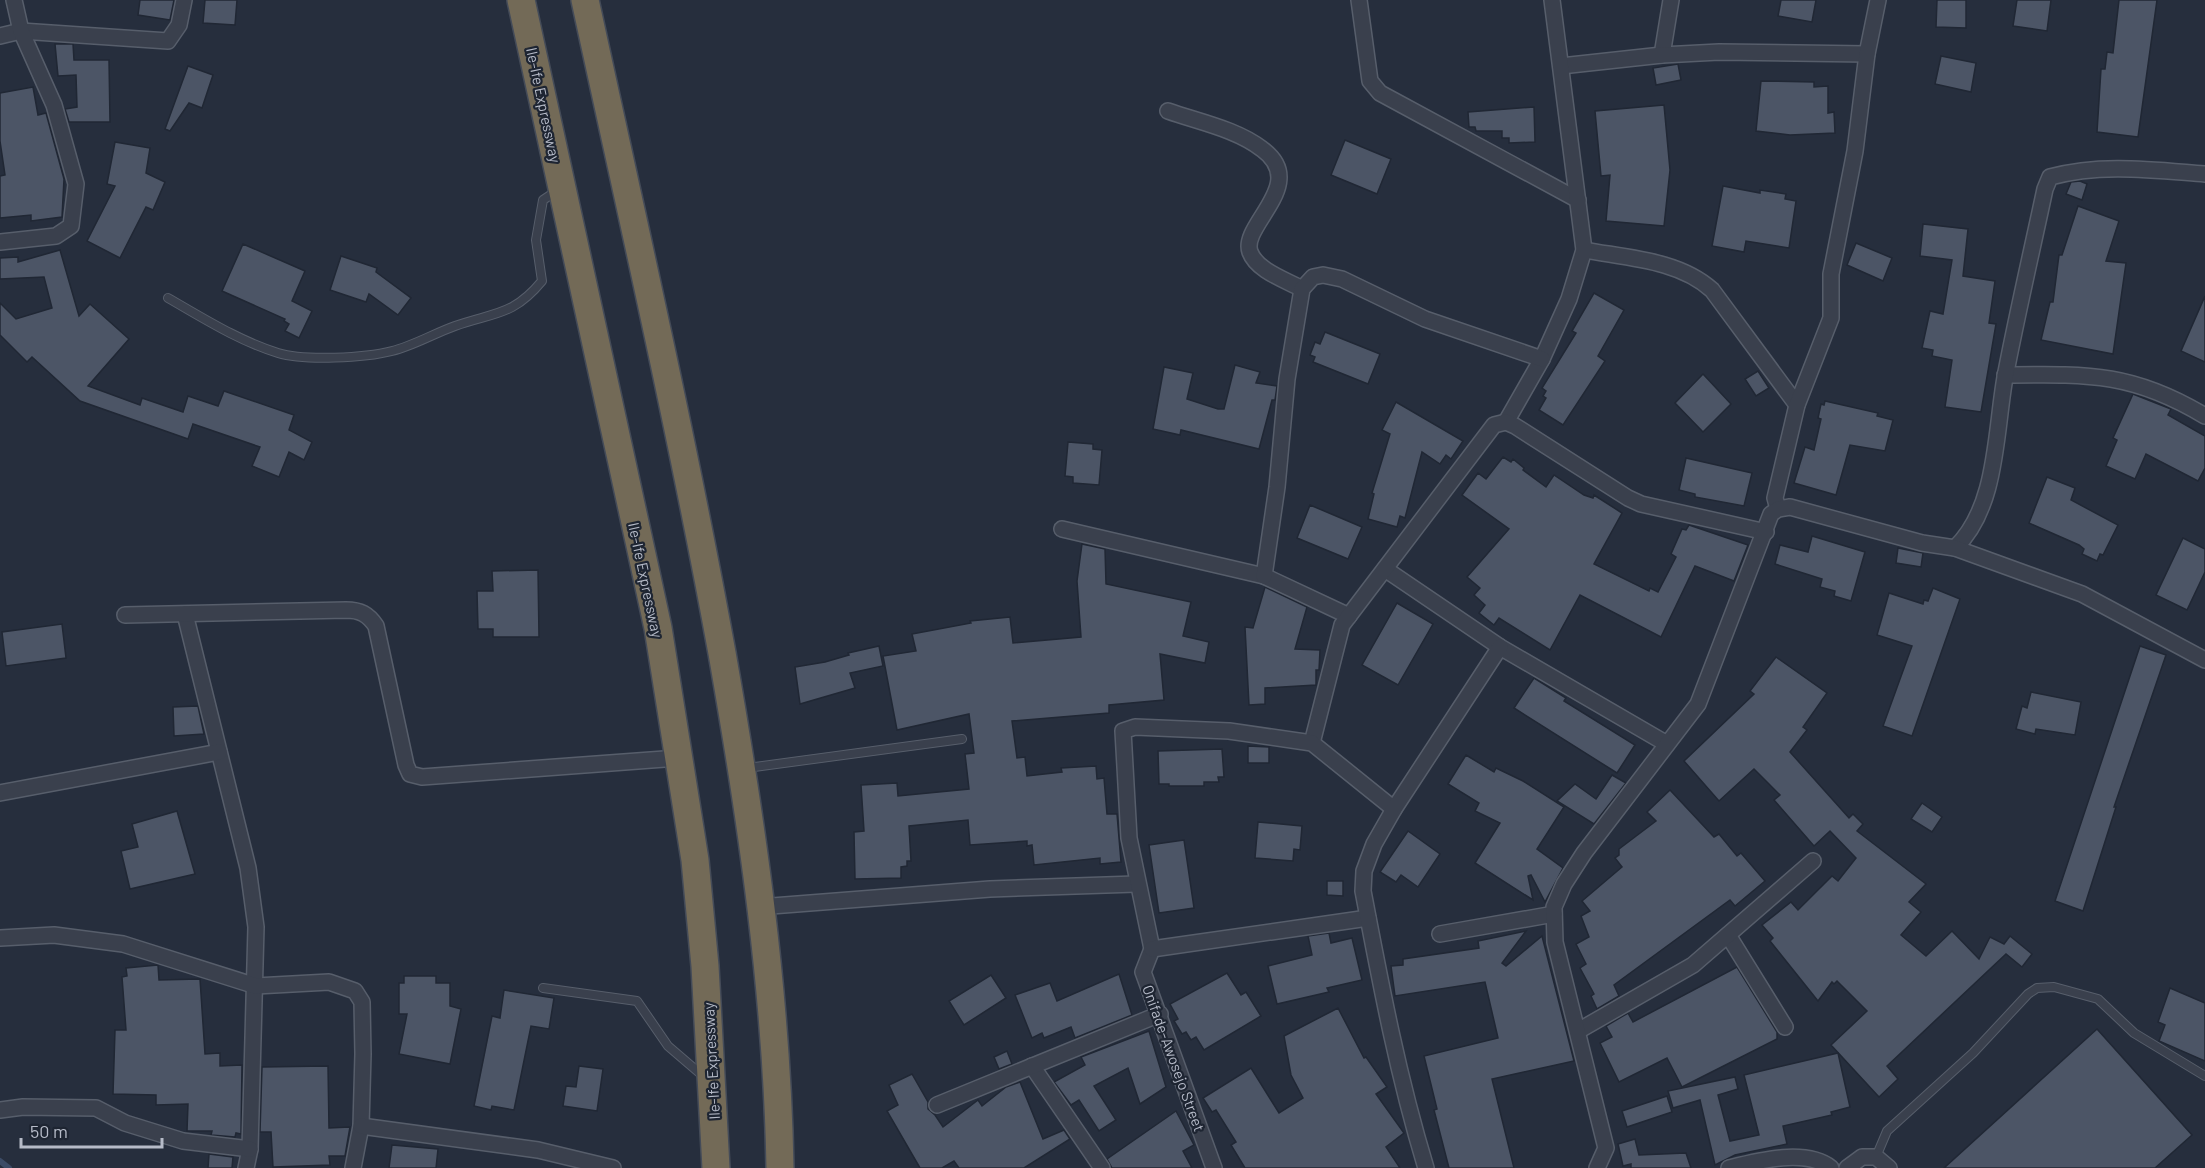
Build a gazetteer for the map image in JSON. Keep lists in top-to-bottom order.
{
  "streets": {
    "highway": ["Ile-Ife Expressway"],
    "street": ["Onifade-Awosejo Street"]
  },
  "scale_bar": "50 m"
}
